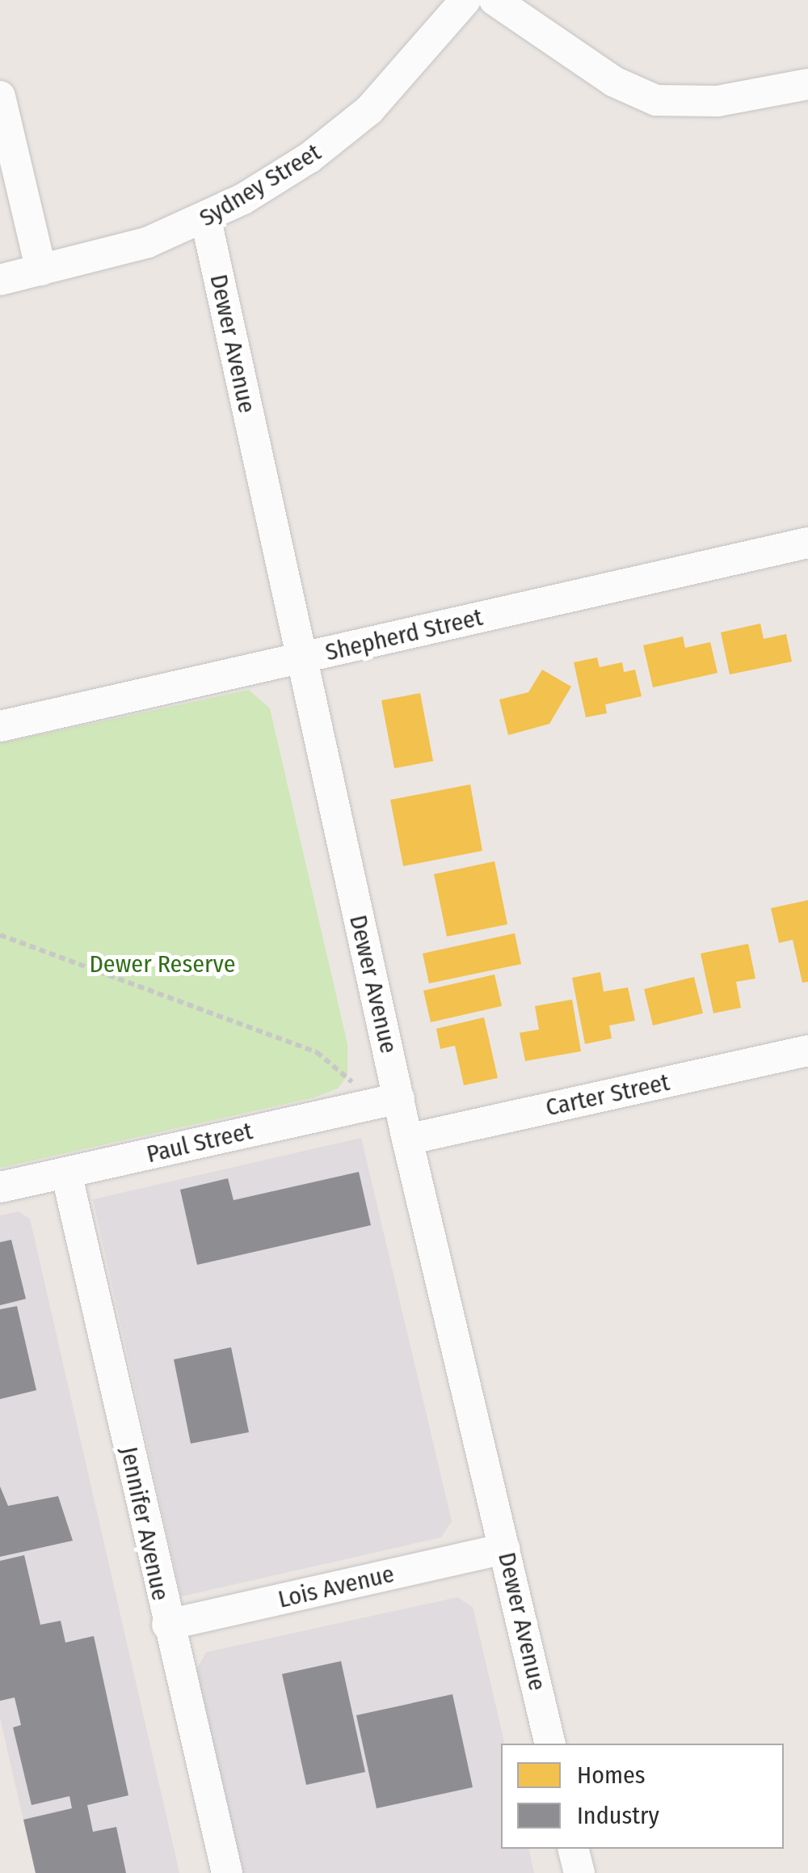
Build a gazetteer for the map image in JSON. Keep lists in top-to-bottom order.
{
  "streets": {
    "street": [
      "Sydney Street",
      "Dewer Avenue",
      "Shepherd Street",
      "Carter Street",
      "Paul Street",
      "Jennifer Avenue",
      "Lois Avenue"
    ]
  },
  "crossings": [
    ["Sydney Street", "Dewer Avenue"],
    ["Dewer Avenue", "Shepherd Street"],
    ["Dewer Avenue", "Carter Street"],
    ["Dewer Avenue", "Paul Street"],
    ["Dewer Avenue", "Lois Avenue"],
    ["Paul Street", "Jennifer Avenue"],
    ["Jennifer Avenue", "Lois Avenue"]
  ],
  "parks": ["Dewer Reserve"],
  "legend": ["Homes", "Industry"]
}
